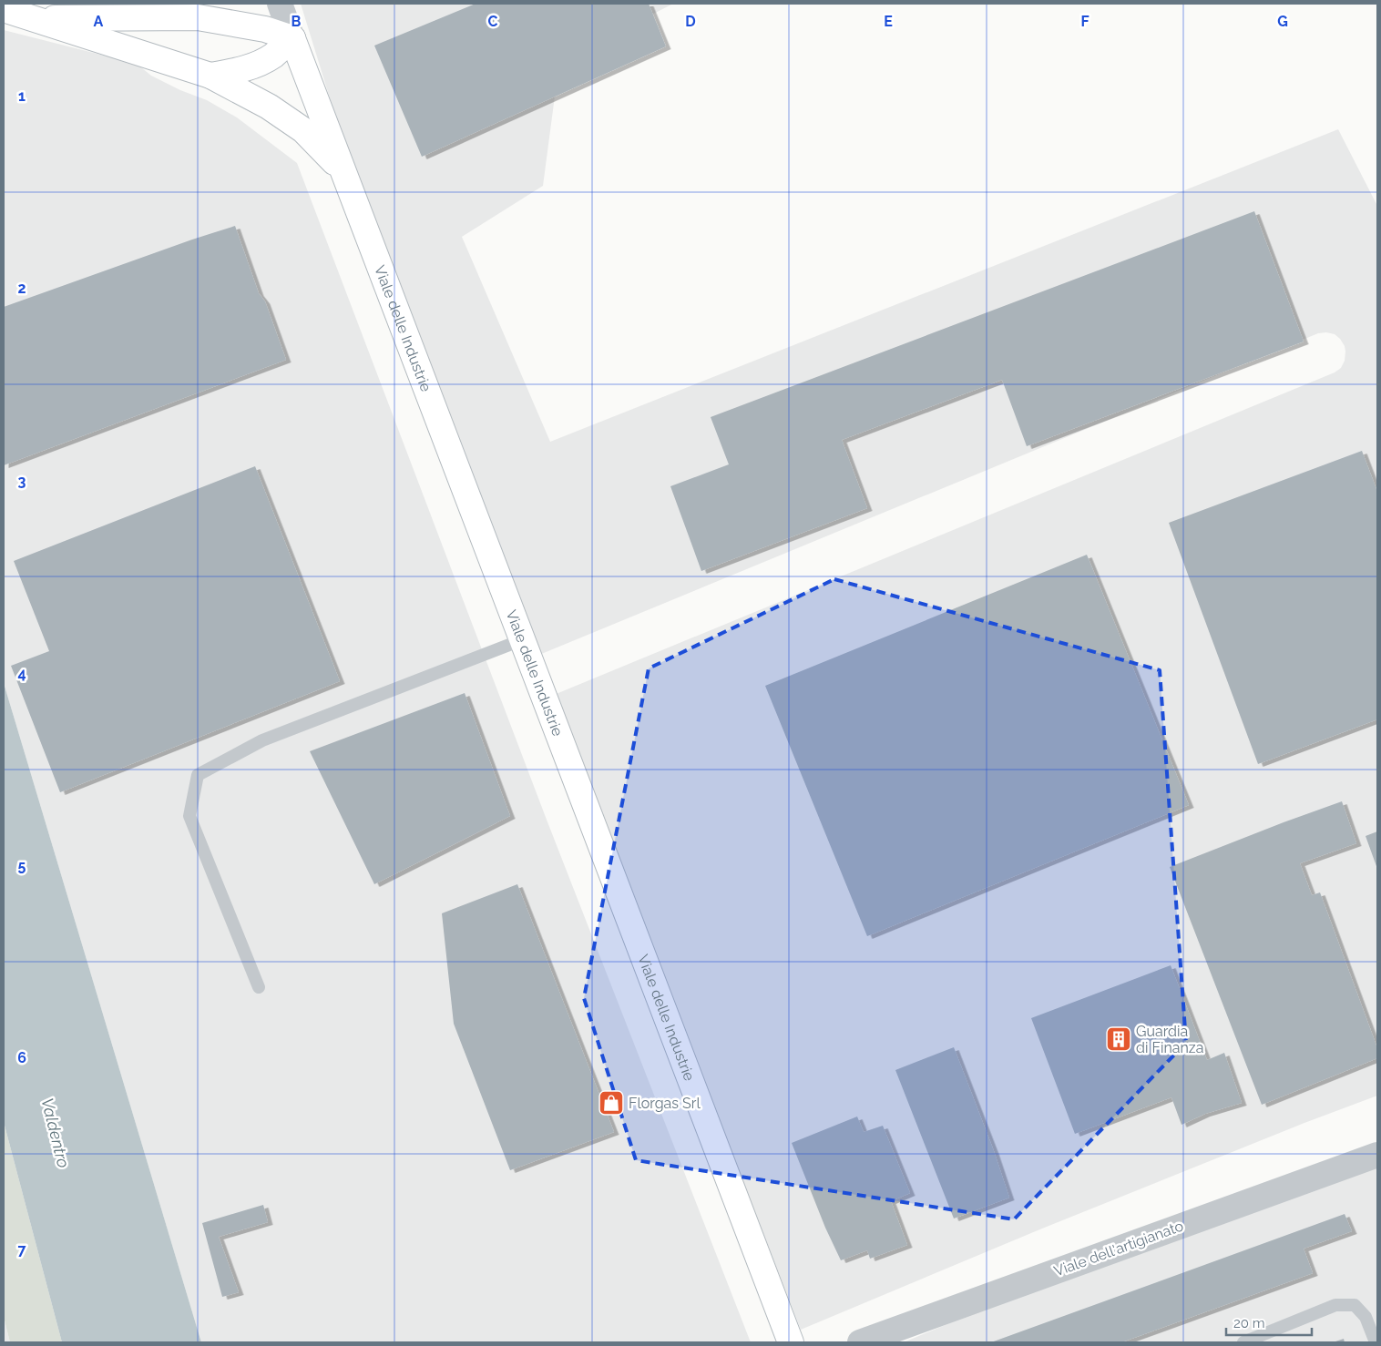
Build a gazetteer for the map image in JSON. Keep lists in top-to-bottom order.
{
  "streets": {
    "main road": ["Viale delle Industrie"],
    "street": ["Viale dell'artigianato"]
  },
  "water": ["Valdentro"],
  "places": {
    "building": ["Guardia di Finanza"],
    "shop": ["Florgas Srl"]
  },
  "scale_bar": "20 m",
  "grid": {
    "columns": [
      "A",
      "B",
      "C",
      "D",
      "E",
      "F",
      "G"
    ],
    "rows": [
      "1",
      "2",
      "3",
      "4",
      "5",
      "6",
      "7"
    ]
  }
}
